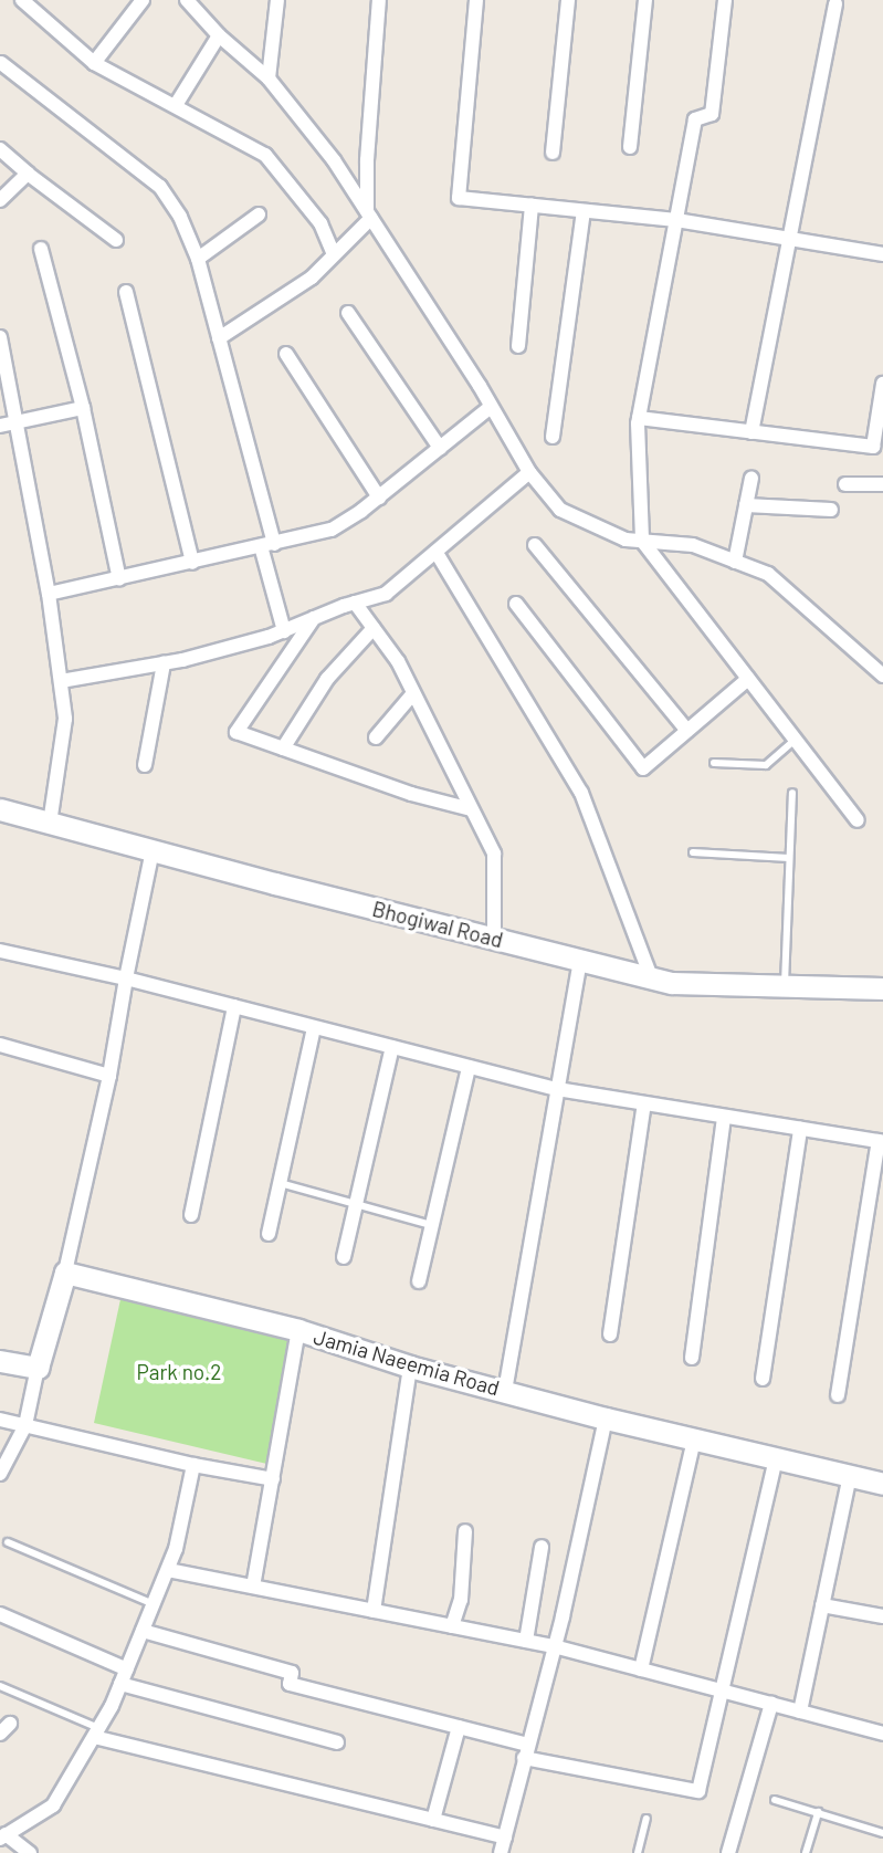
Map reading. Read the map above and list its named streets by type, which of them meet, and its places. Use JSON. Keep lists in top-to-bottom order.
{
  "streets": {
    "street": ["Bhogiwal Road", "Jamia Naeemia Road"]
  },
  "parks": ["Park no.2"]
}
